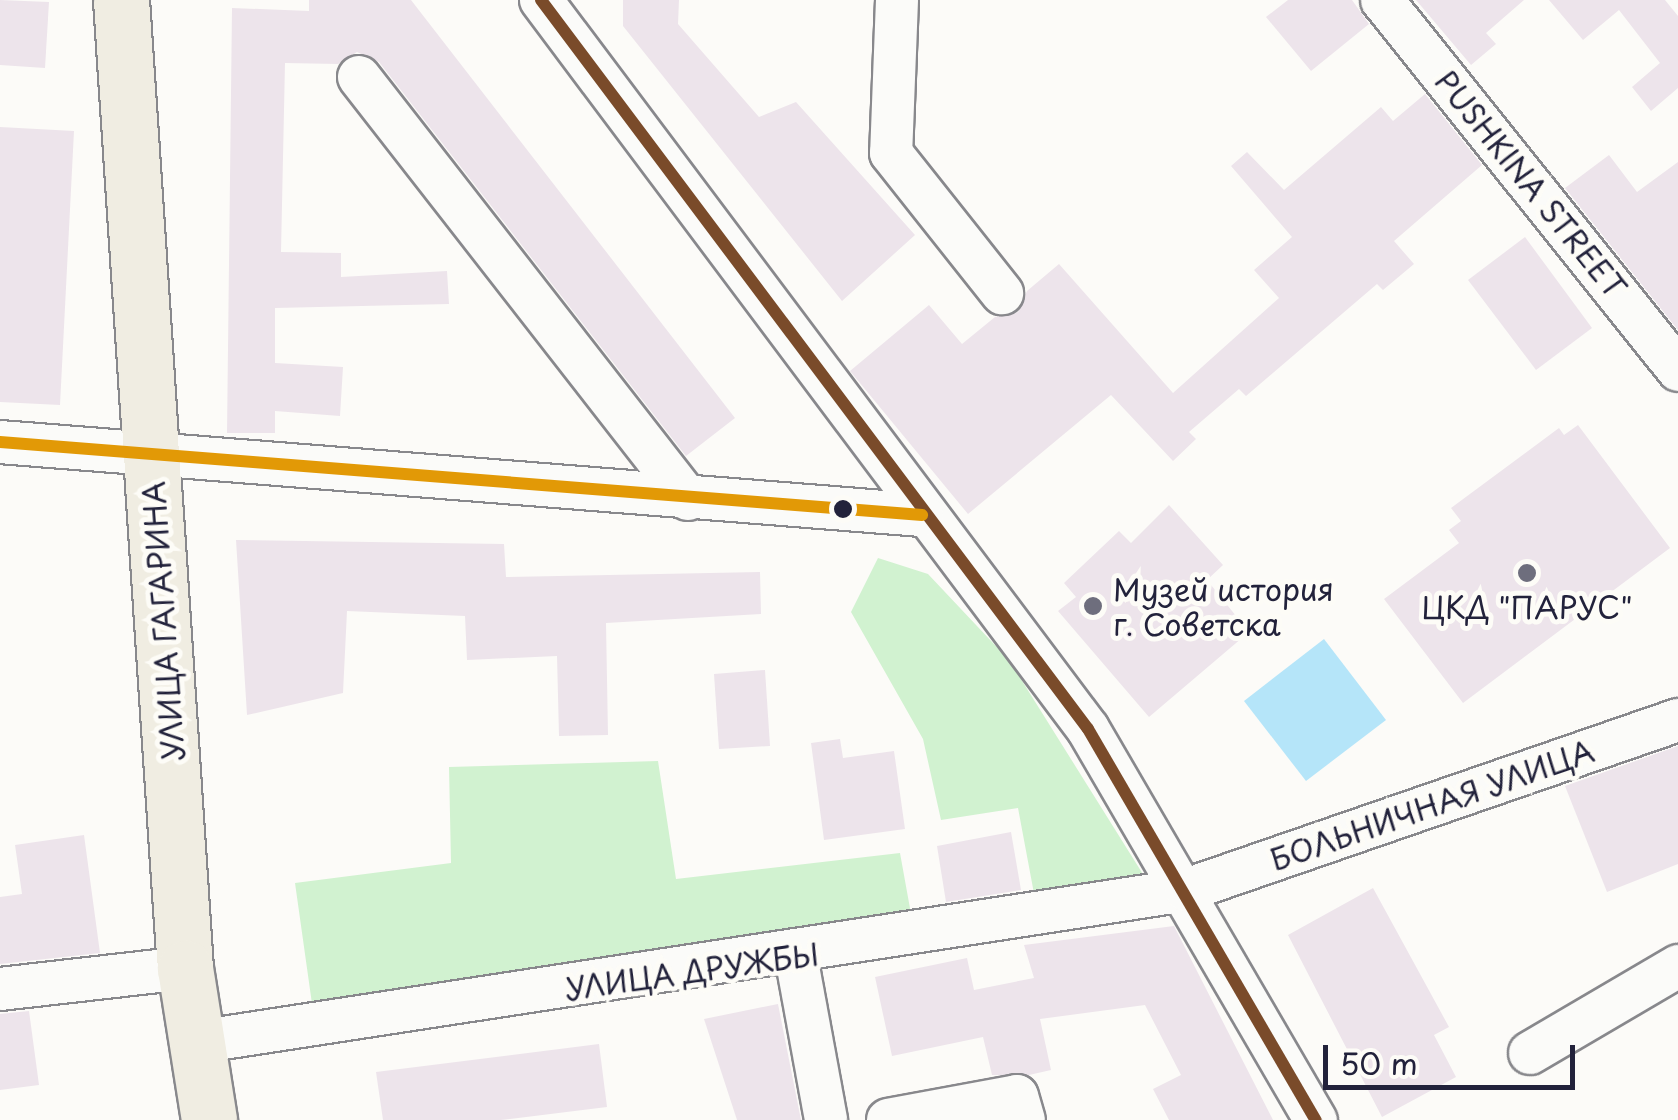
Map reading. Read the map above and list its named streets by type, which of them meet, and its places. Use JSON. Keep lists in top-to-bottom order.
{
  "streets": {
    "main road": ["УЛИЦА ГАГАРИНА"],
    "street": ["PUSHKINA STREET", "БОЛЬНИЧНАЯ УЛИЦА", "УЛИЦА ДРУЖБЫ"]
  },
  "crossings": [
    ["УЛИЦА ГАГАРИНА", "УЛИЦА ДРУЖБЫ"],
    ["БОЛЬНИЧНАЯ УЛИЦА", "УЛИЦА ДРУЖБЫ"]
  ],
  "places": ["ЦКД \"ПАРУС\"", "Музей история г. Советска"],
  "scale_bar": "50 m"
}
